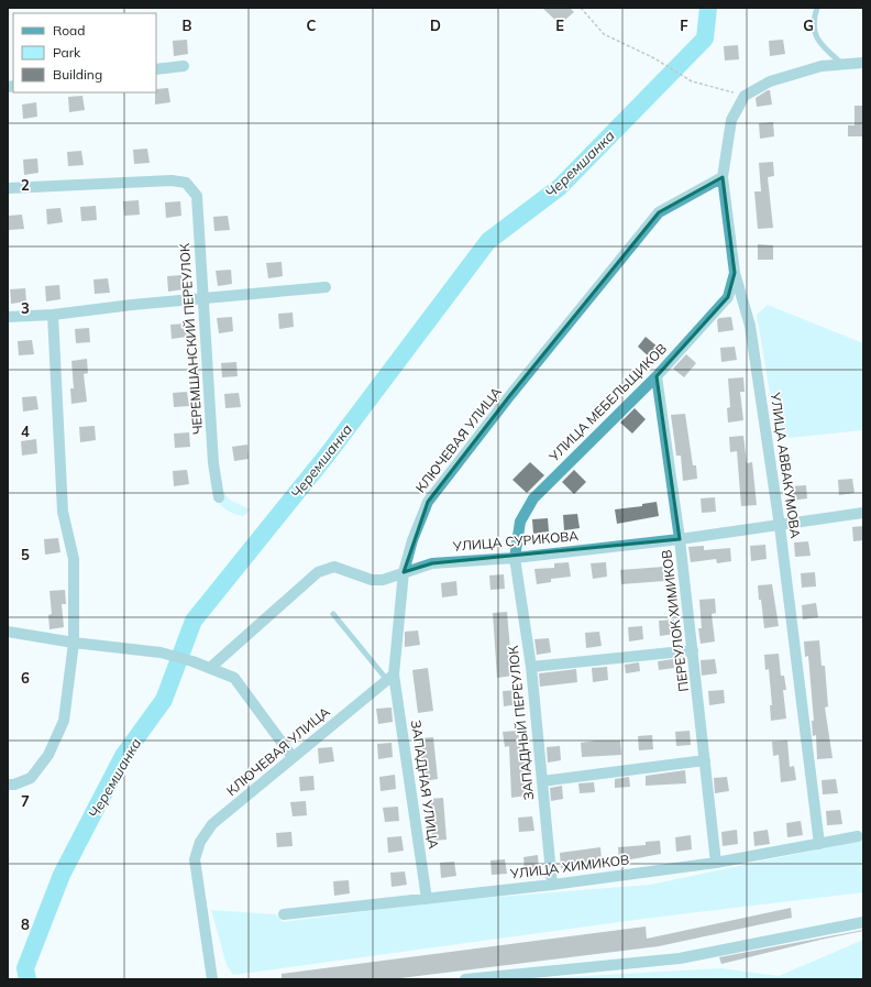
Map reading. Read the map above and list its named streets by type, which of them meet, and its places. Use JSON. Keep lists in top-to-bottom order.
{
  "streets": {
    "street": [
      "ЧЕРЕМШАНСКИЙ ПЕРЕУЛОК",
      "УЛИЦА МЕБЕЛЬЩИКОВ",
      "КЛЮЧЕВАЯ УЛИЦА",
      "УЛИЦА АВВАКУМОВА",
      "УЛИЦА СУРИКОВА",
      "ПЕРЕУЛОК ХИМИКОВ",
      "ЗАПАДНЫЙ ПЕРЕУЛОК",
      "ЗАПАДНАЯ УЛИЦА",
      "УЛИЦА ХИМИКОВ"
    ]
  },
  "crossings": [
    ["УЛИЦА МЕБЕЛЬЩИКОВ", "УЛИЦА АВВАКУМОВА"],
    ["УЛИЦА МЕБЕЛЬЩИКОВ", "УЛИЦА СУРИКОВА"],
    ["УЛИЦА МЕБЕЛЬЩИКОВ", "ПЕРЕУЛОК ХИМИКОВ"],
    ["УЛИЦА МЕБЕЛЬЩИКОВ", "ЗАПАДНЫЙ ПЕРЕУЛОК"],
    ["КЛЮЧЕВАЯ УЛИЦА", "УЛИЦА АВВАКУМОВА"],
    ["КЛЮЧЕВАЯ УЛИЦА", "УЛИЦА СУРИКОВА"],
    ["КЛЮЧЕВАЯ УЛИЦА", "ЗАПАДНАЯ УЛИЦА"],
    ["УЛИЦА АВВАКУМОВА", "УЛИЦА СУРИКОВА"],
    ["УЛИЦА АВВАКУМОВА", "УЛИЦА ХИМИКОВ"],
    ["УЛИЦА СУРИКОВА", "ПЕРЕУЛОК ХИМИКОВ"],
    ["УЛИЦА СУРИКОВА", "ЗАПАДНЫЙ ПЕРЕУЛОК"],
    ["ПЕРЕУЛОК ХИМИКОВ", "УЛИЦА ХИМИКОВ"],
    ["ЗАПАДНЫЙ ПЕРЕУЛОК", "УЛИЦА ХИМИКОВ"],
    ["ЗАПАДНАЯ УЛИЦА", "УЛИЦА ХИМИКОВ"]
  ],
  "water": ["Черемшанка"],
  "legend": ["Road", "Park", "Building"],
  "grid": {
    "columns": [
      "B",
      "C",
      "D",
      "E",
      "F",
      "G"
    ],
    "rows": [
      "2",
      "3",
      "4",
      "5",
      "6",
      "7",
      "8"
    ]
  }
}
